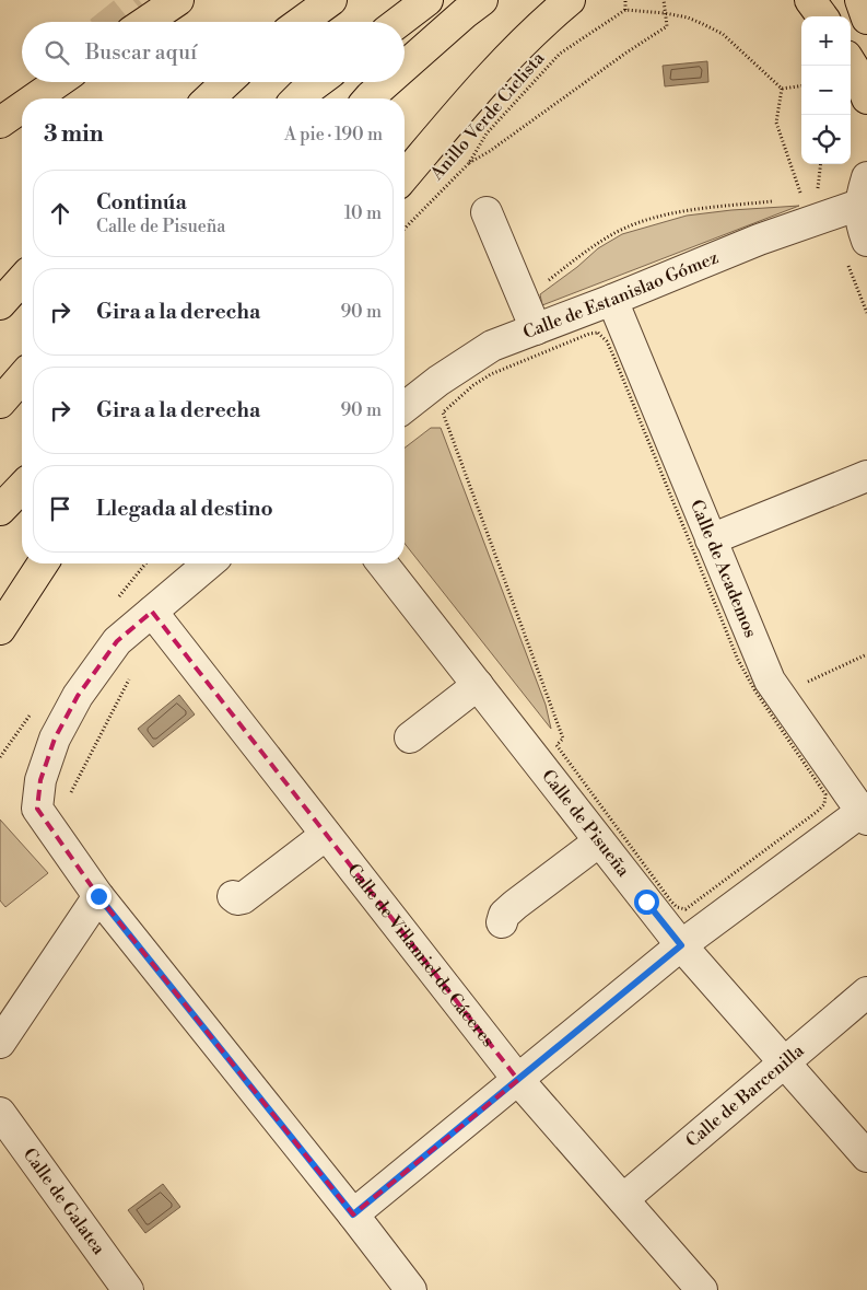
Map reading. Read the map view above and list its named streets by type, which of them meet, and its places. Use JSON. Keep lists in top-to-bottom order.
{
  "streets": {
    "street": [
      "Calle de Estanislao Gómez",
      "Calle de Academos",
      "Calle de Pisueña",
      "Calle de Villamiel de Cáceres",
      "Calle de Barcenilla",
      "Calle de Galatea"
    ],
    "path": ["Anillo Verde Ciclista"]
  },
  "crossings": [
    ["Calle de Estanislao Gómez", "Calle de Academos"],
    ["Calle de Pisueña", "Calle de Barcenilla"],
    ["Calle de Villamiel de Cáceres", "Calle de Barcenilla"]
  ],
  "page": {
    "map_buttons": ["+", "−"],
    "search": "Buscar aquí",
    "heading": ["3 min", "A pie · 190 m"],
    "list": [
      ["Continúa", "Calle de Pisueña", "10 m"],
      ["Gira a la derecha", "90 m"],
      ["Gira a la derecha", "90 m"],
      "Llegada al destino"
    ]
  }
}
